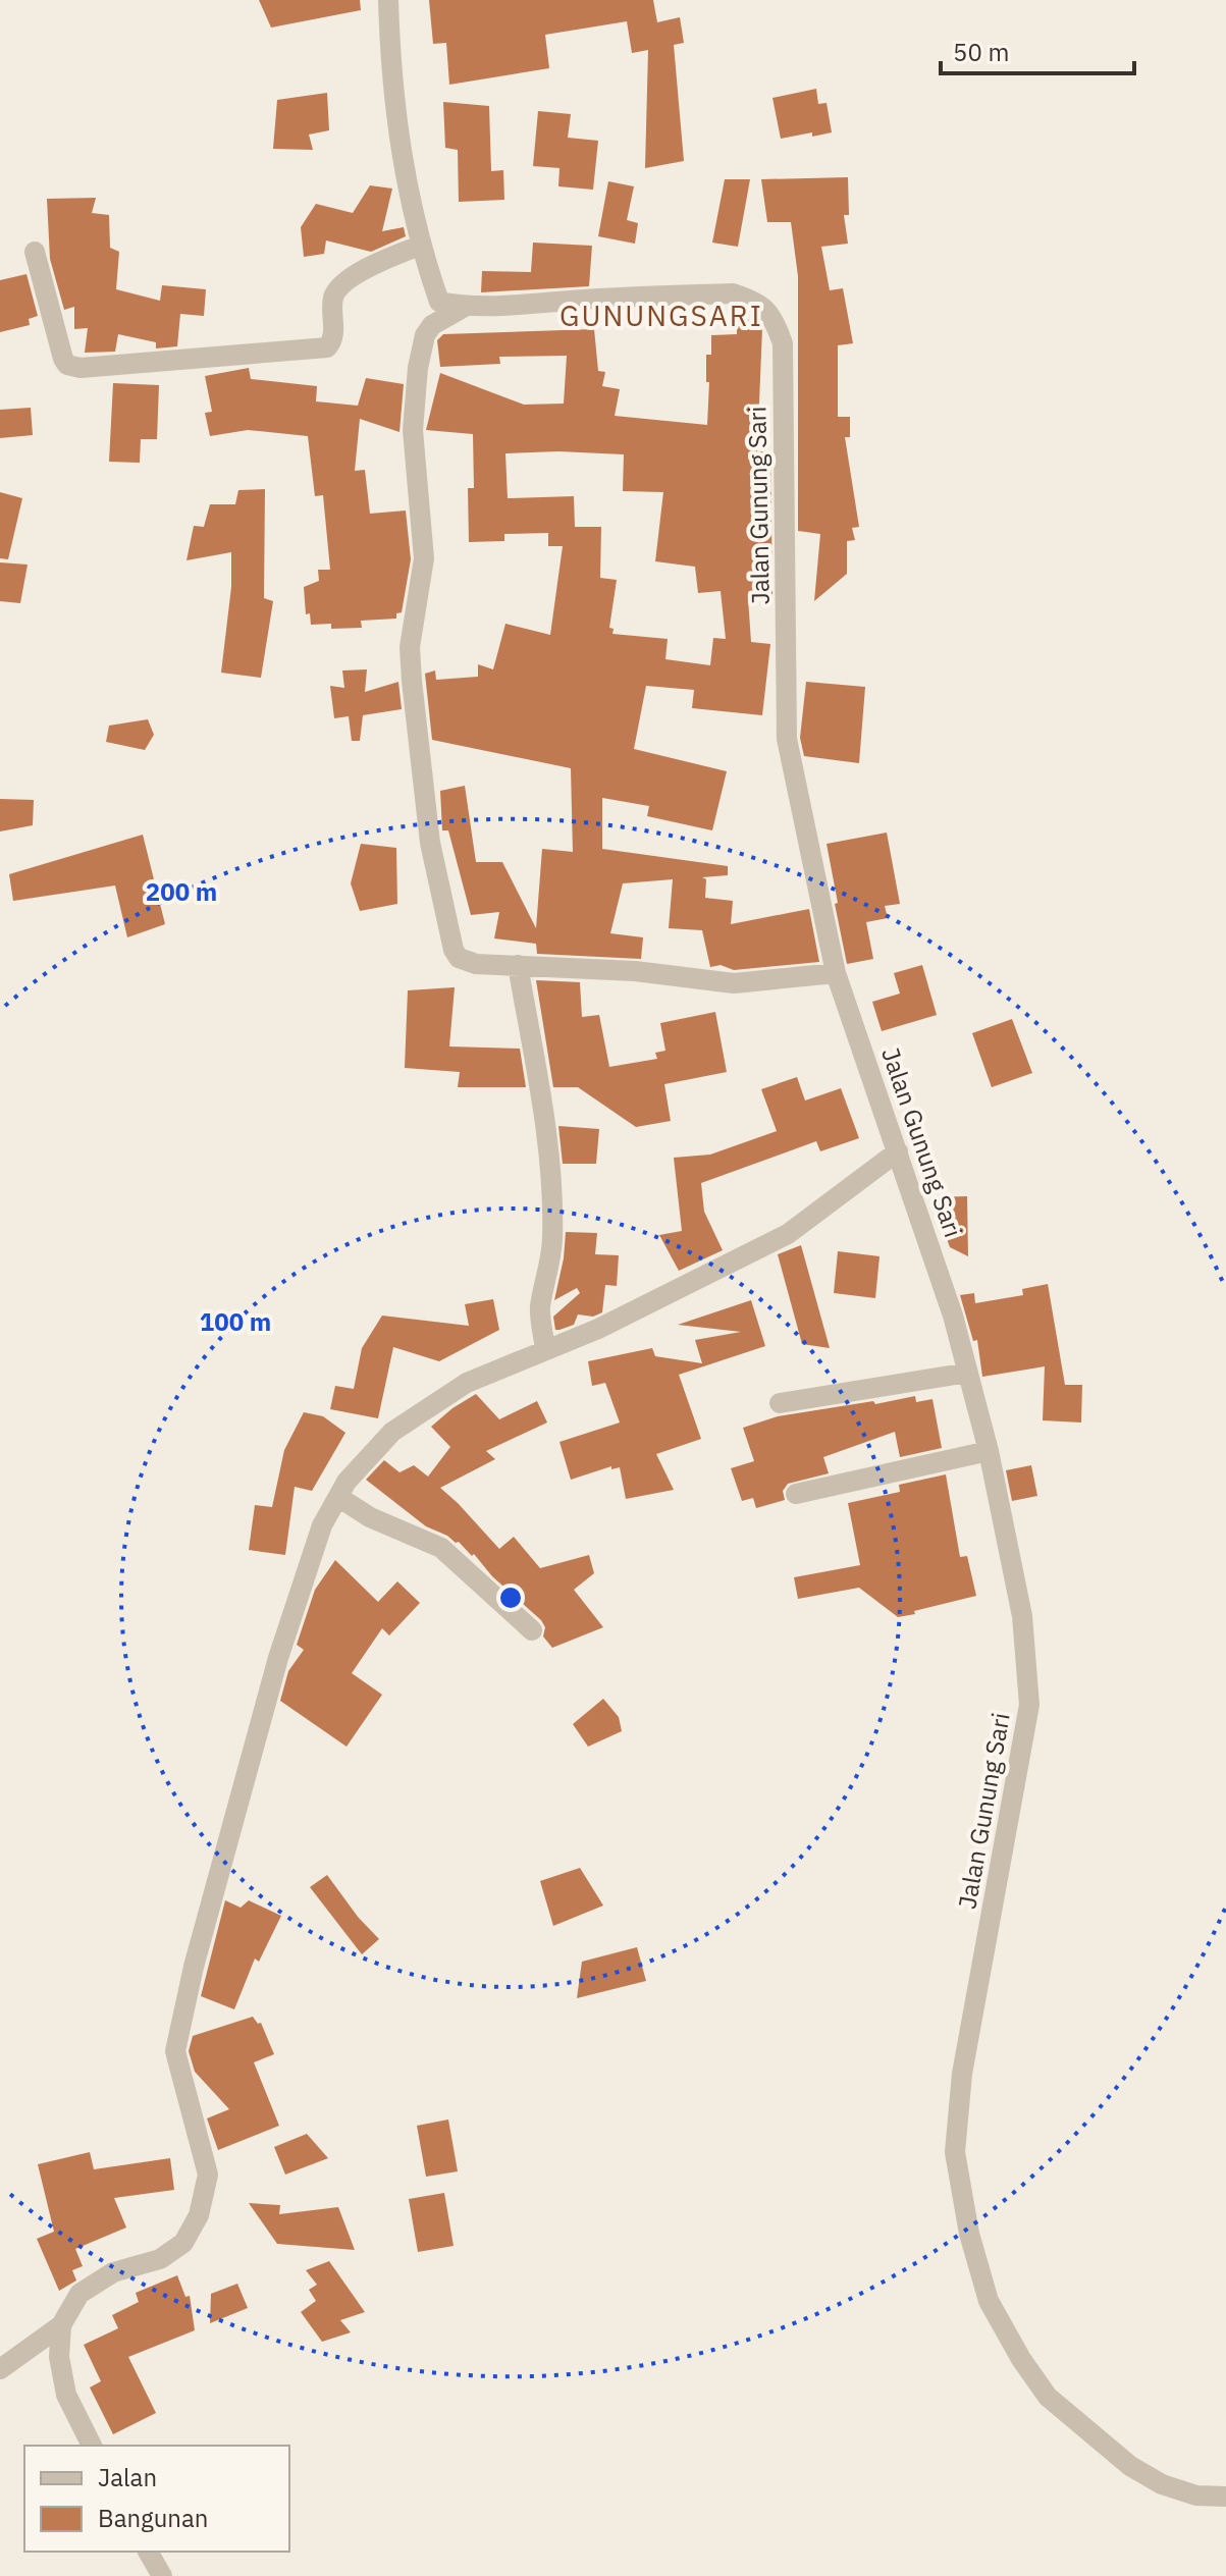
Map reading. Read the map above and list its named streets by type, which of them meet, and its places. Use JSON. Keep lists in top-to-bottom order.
{
  "streets": {
    "street": ["Jalan Gunung Sari"]
  },
  "districts": ["GUNUNGSARI"],
  "legend": ["Jalan", "Bangunan"],
  "scale_bar": "50 m",
  "rings": ["200 m", "100 m"]
}
